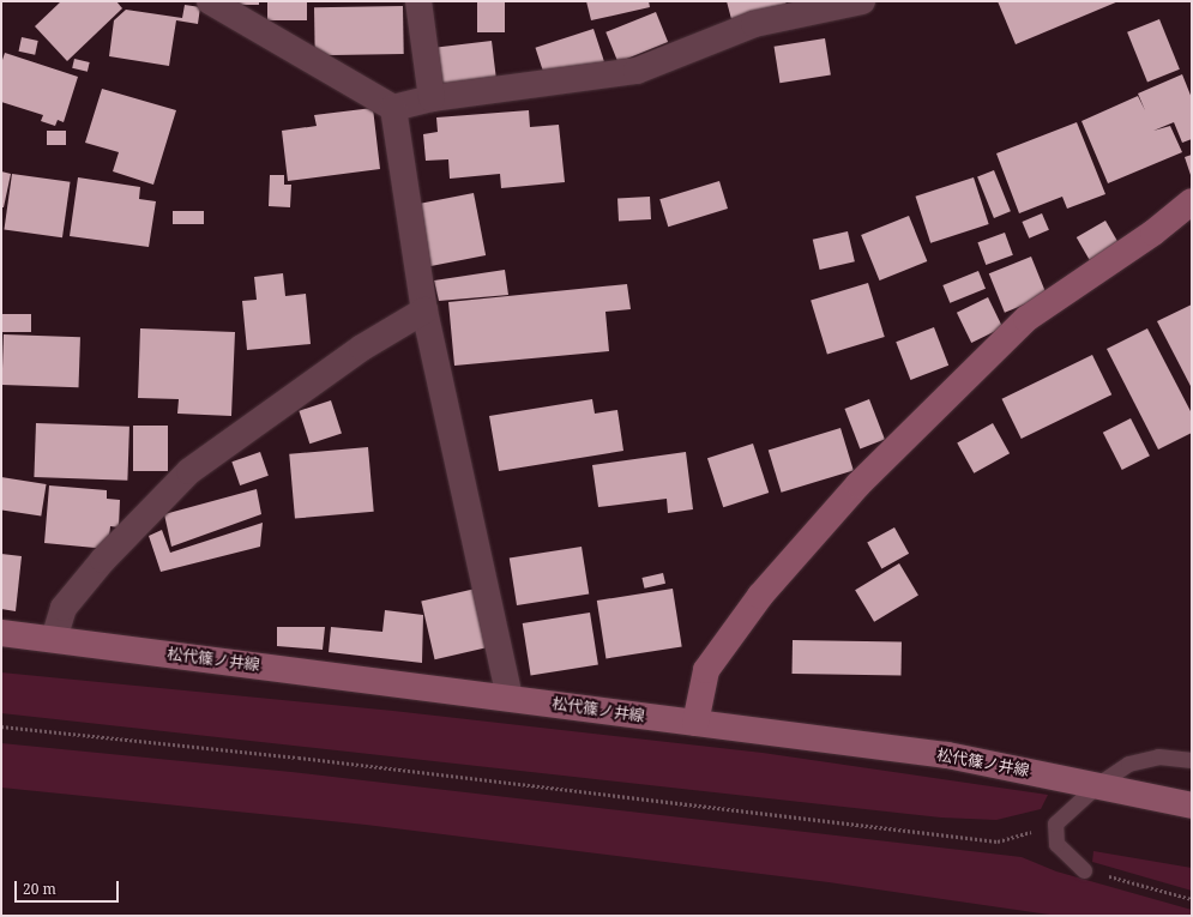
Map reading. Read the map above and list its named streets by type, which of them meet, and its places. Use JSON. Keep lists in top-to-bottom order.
{
  "streets": {
    "main road": ["松代篠ノ井線"]
  },
  "scale_bar": "20 m"
}
